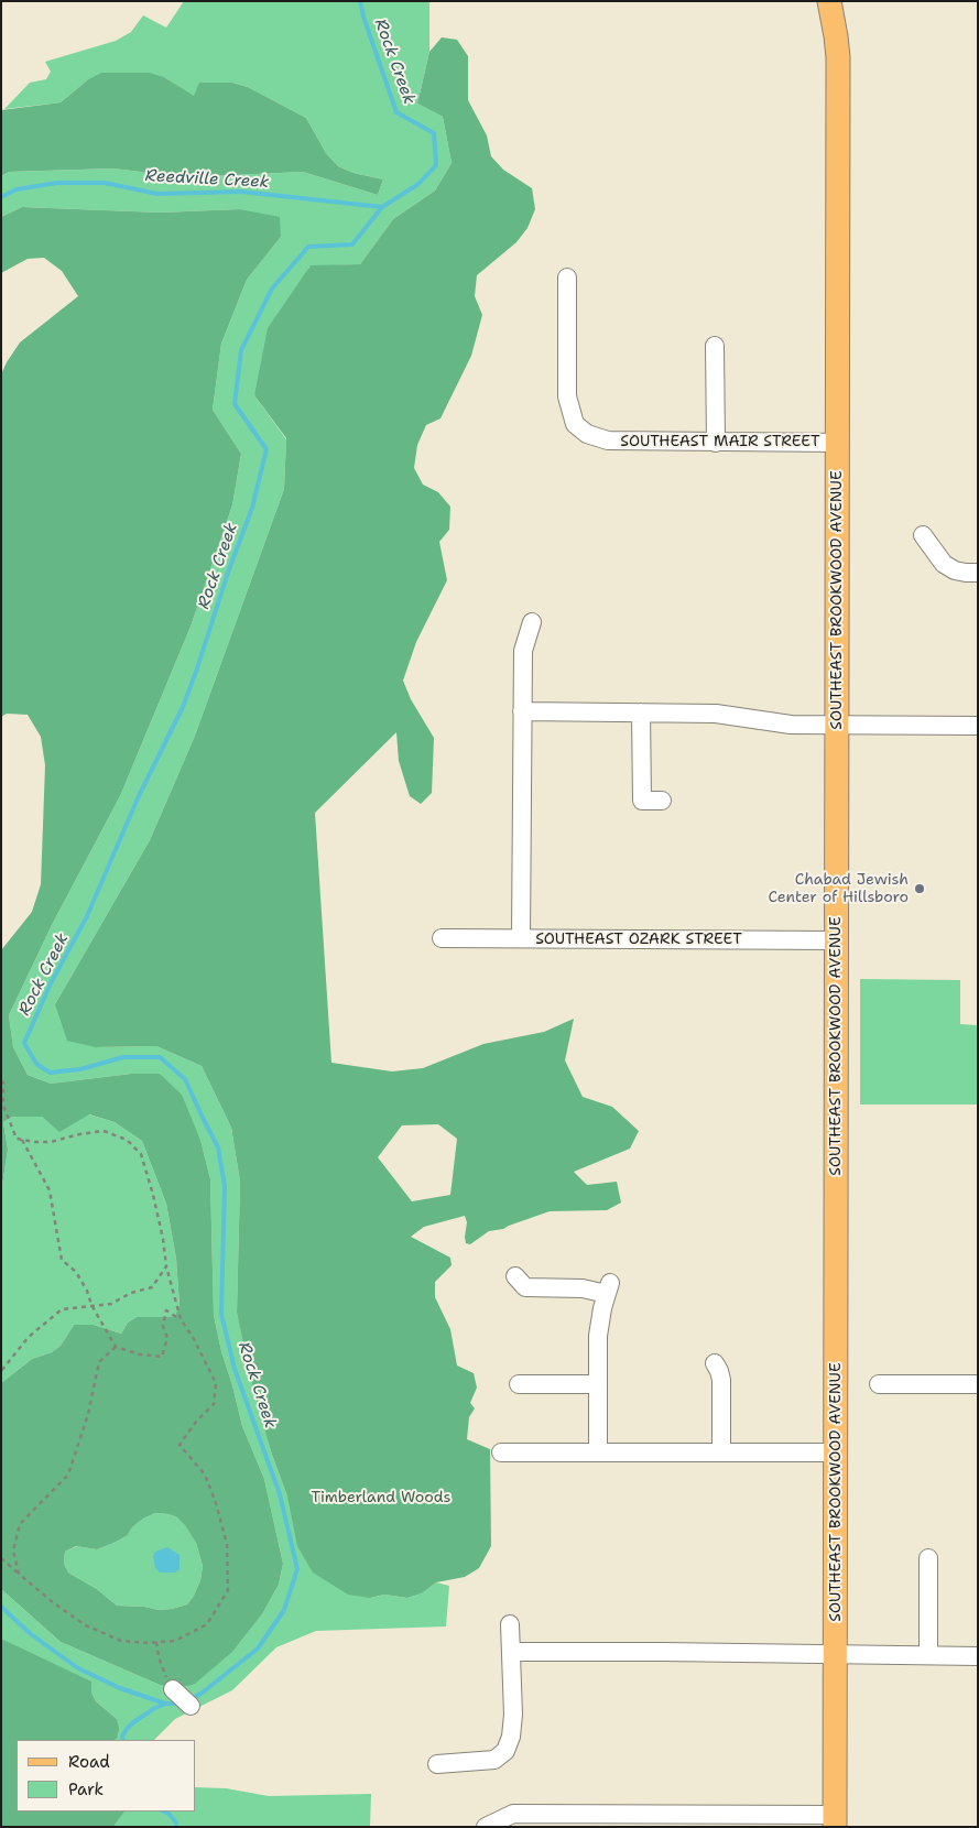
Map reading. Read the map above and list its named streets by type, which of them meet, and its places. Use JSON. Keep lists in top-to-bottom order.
{
  "streets": {
    "main road": ["SOUTHEAST BROOKWOOD AVENUE"],
    "street": ["SOUTHEAST MAIR STREET", "SOUTHEAST OZARK STREET"]
  },
  "crossings": [
    ["SOUTHEAST MAIR STREET", "SOUTHEAST BROOKWOOD AVENUE"],
    ["SOUTHEAST BROOKWOOD AVENUE", "SOUTHEAST OZARK STREET"]
  ],
  "water": ["Rock Creek", "Reedville Creek"],
  "parks": ["Timberland Woods"],
  "places": ["Chabad Jewish Center of Hillsboro"],
  "legend": ["Road", "Park"]
}
